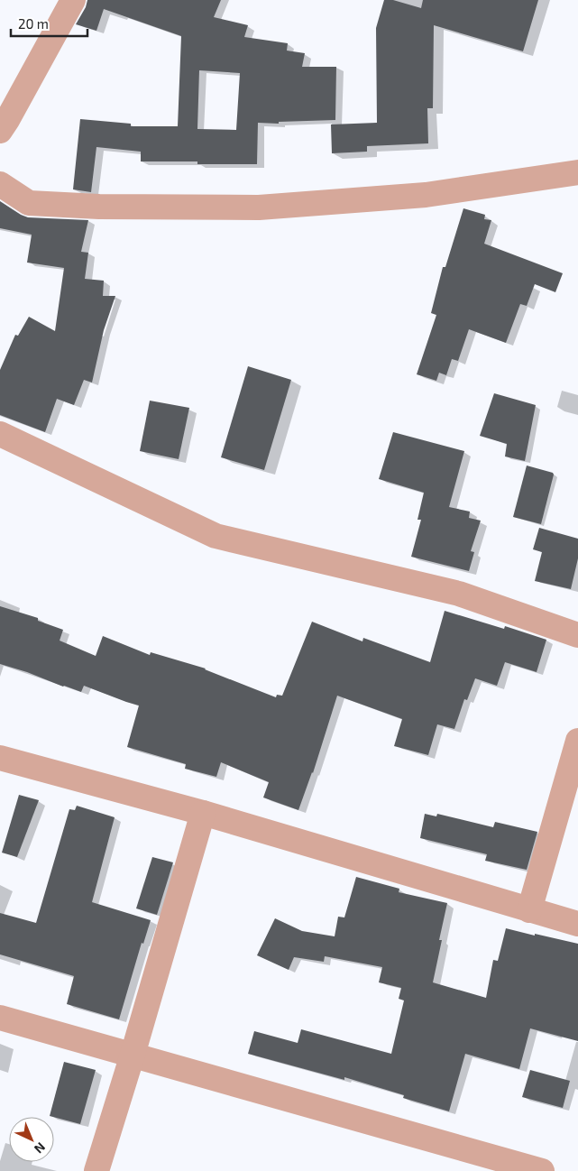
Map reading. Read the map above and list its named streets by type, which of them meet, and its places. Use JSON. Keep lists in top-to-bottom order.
{
  "scale_bar": "20 m",
  "north": "bottom right"
}
